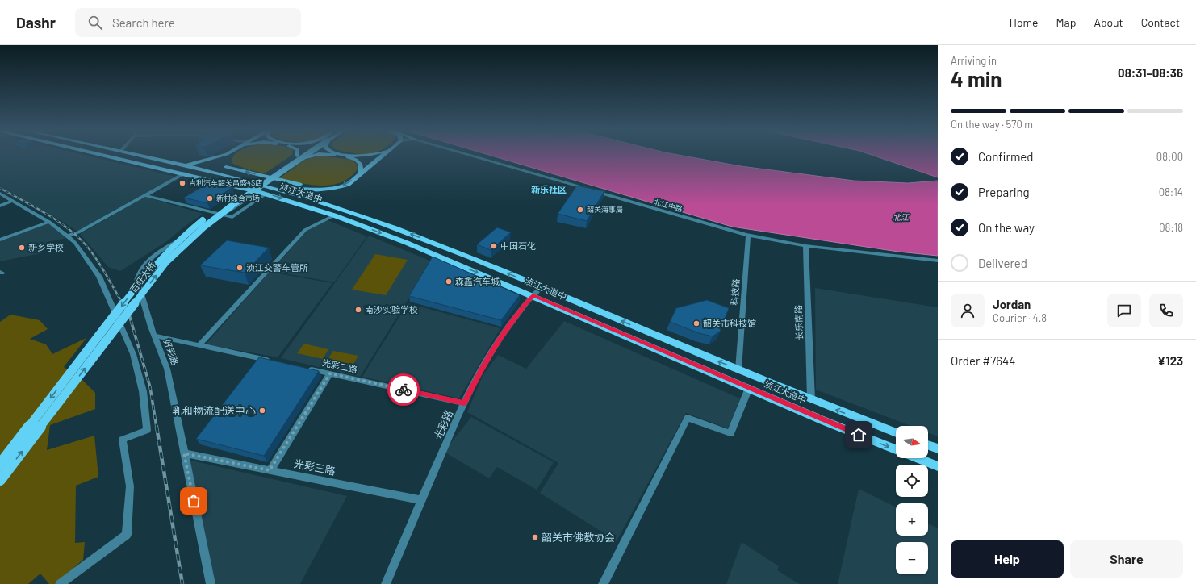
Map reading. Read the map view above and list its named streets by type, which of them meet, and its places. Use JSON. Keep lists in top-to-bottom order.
{
  "streets": {
    "main road": ["浈江大道中", "百旺大桥"],
    "street": [
      "北江中路",
      "科技路",
      "长乐南路",
      "好彩路",
      "光彩二路",
      "光彩路",
      "光彩三路"
    ]
  },
  "crossings": [
    ["浈江大道中", "科技路"],
    ["浈江大道中", "长乐南路"],
    ["浈江大道中", "好彩路"],
    ["浈江大道中", "光彩路"],
    ["北江中路", "科技路"],
    ["北江中路", "长乐南路"],
    ["好彩路", "光彩三路"],
    ["光彩二路", "光彩路"],
    ["光彩路", "光彩三路"]
  ],
  "districts": ["新乐社区"],
  "water": ["北江"],
  "places": [
    "吉利汽车韶关昌盛4S店",
    "新村综合市场",
    "韶关海事局",
    "中国石化",
    "新乡学校",
    "浈江交警车管所",
    "森鑫汽车城",
    "南沙实验学校",
    "韶关市科技馆",
    "乳和物流配送中心",
    "韶关市佛教协会"
  ],
  "north": "right",
  "page": {
    "header": "Dashr",
    "search": "Search here",
    "nav": [
      "Home",
      "Map",
      "About",
      "Contact"
    ],
    "heading": ["4 min", "Arriving in", "08:31–08:36"],
    "panel": [
      "Jordan",
      "Courier · 4.8",
      "Order #7644",
      "¥123"
    ],
    "bar": "On the way · 570 m",
    "list": [
      ["Confirmed", "08:00"],
      ["Preparing", "08:14"],
      ["On the way", "08:18"],
      "Delivered"
    ],
    "map_buttons": ["+", "−"],
    "buttons": ["Help", "Share"]
  }
}
